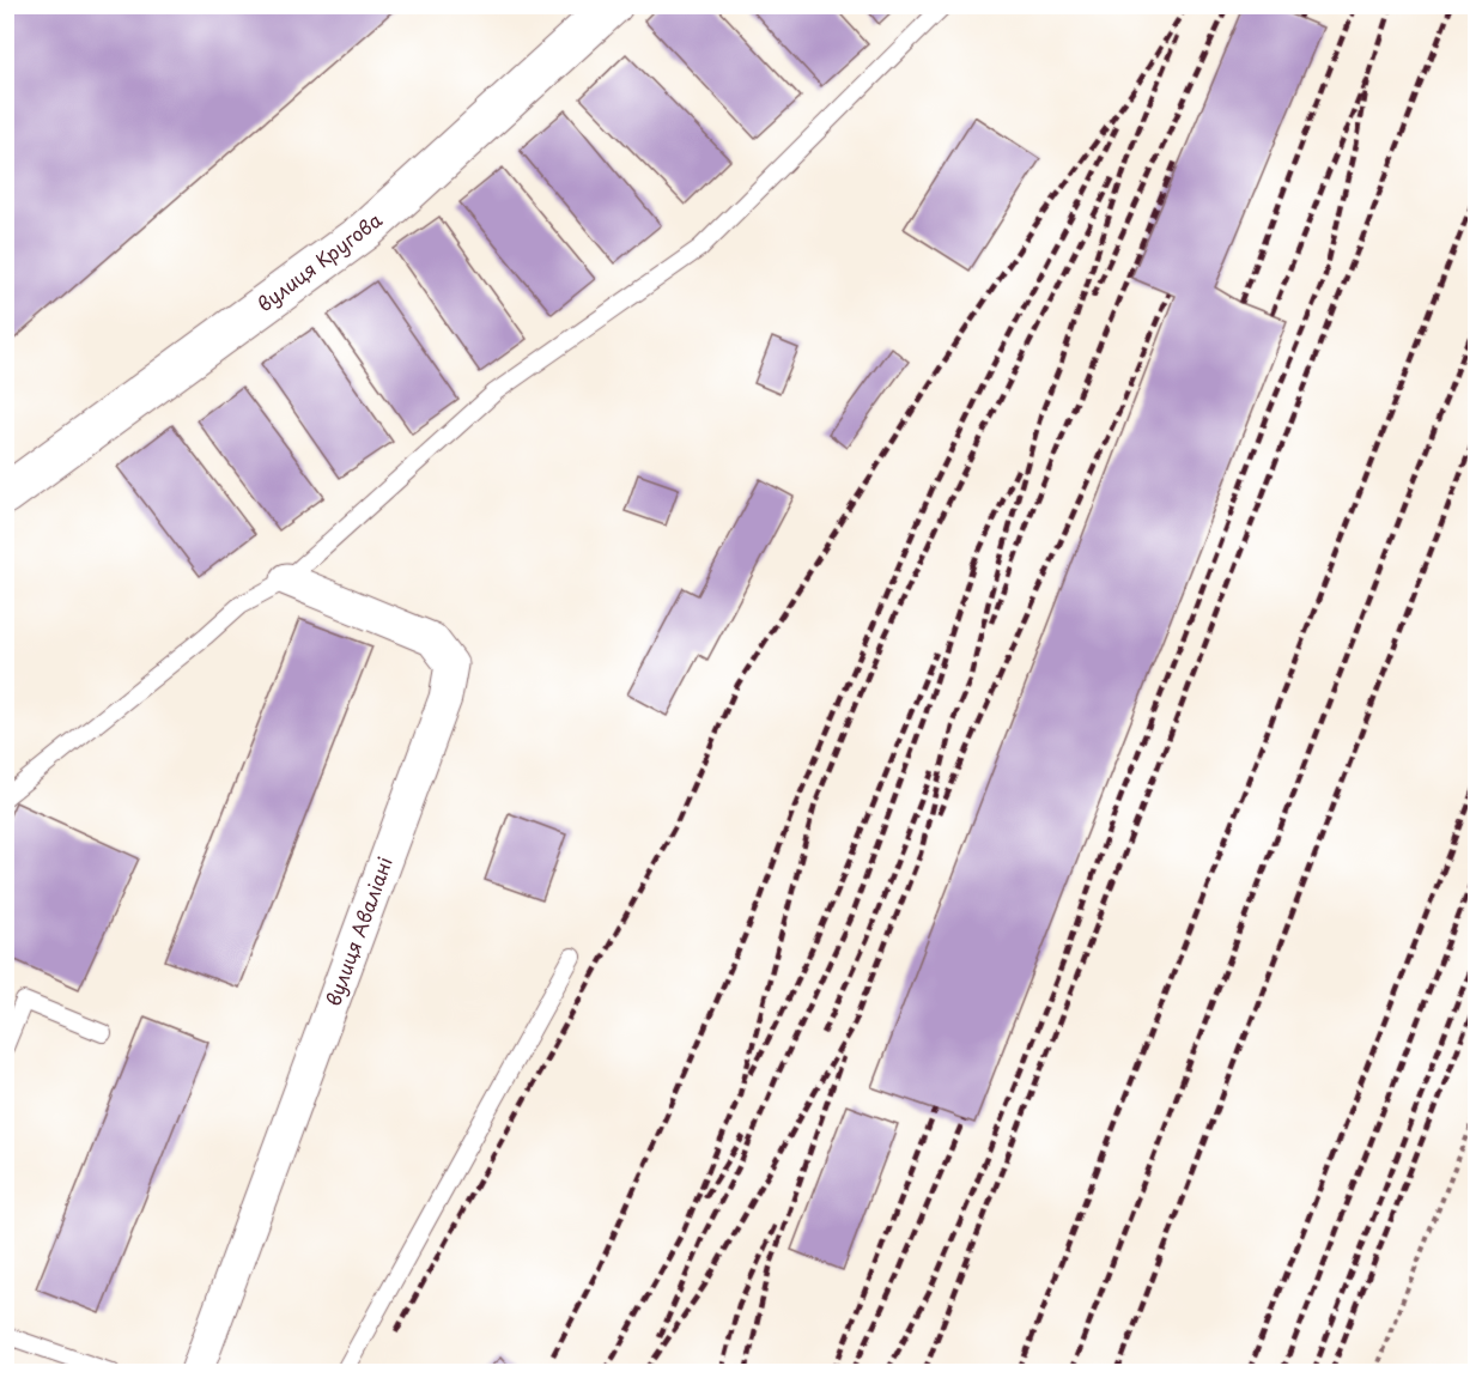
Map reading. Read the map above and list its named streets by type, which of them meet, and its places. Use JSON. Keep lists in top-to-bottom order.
{
  "streets": {
    "street": ["вулиця Кругова", "вулиця Аваліані"]
  }
}
